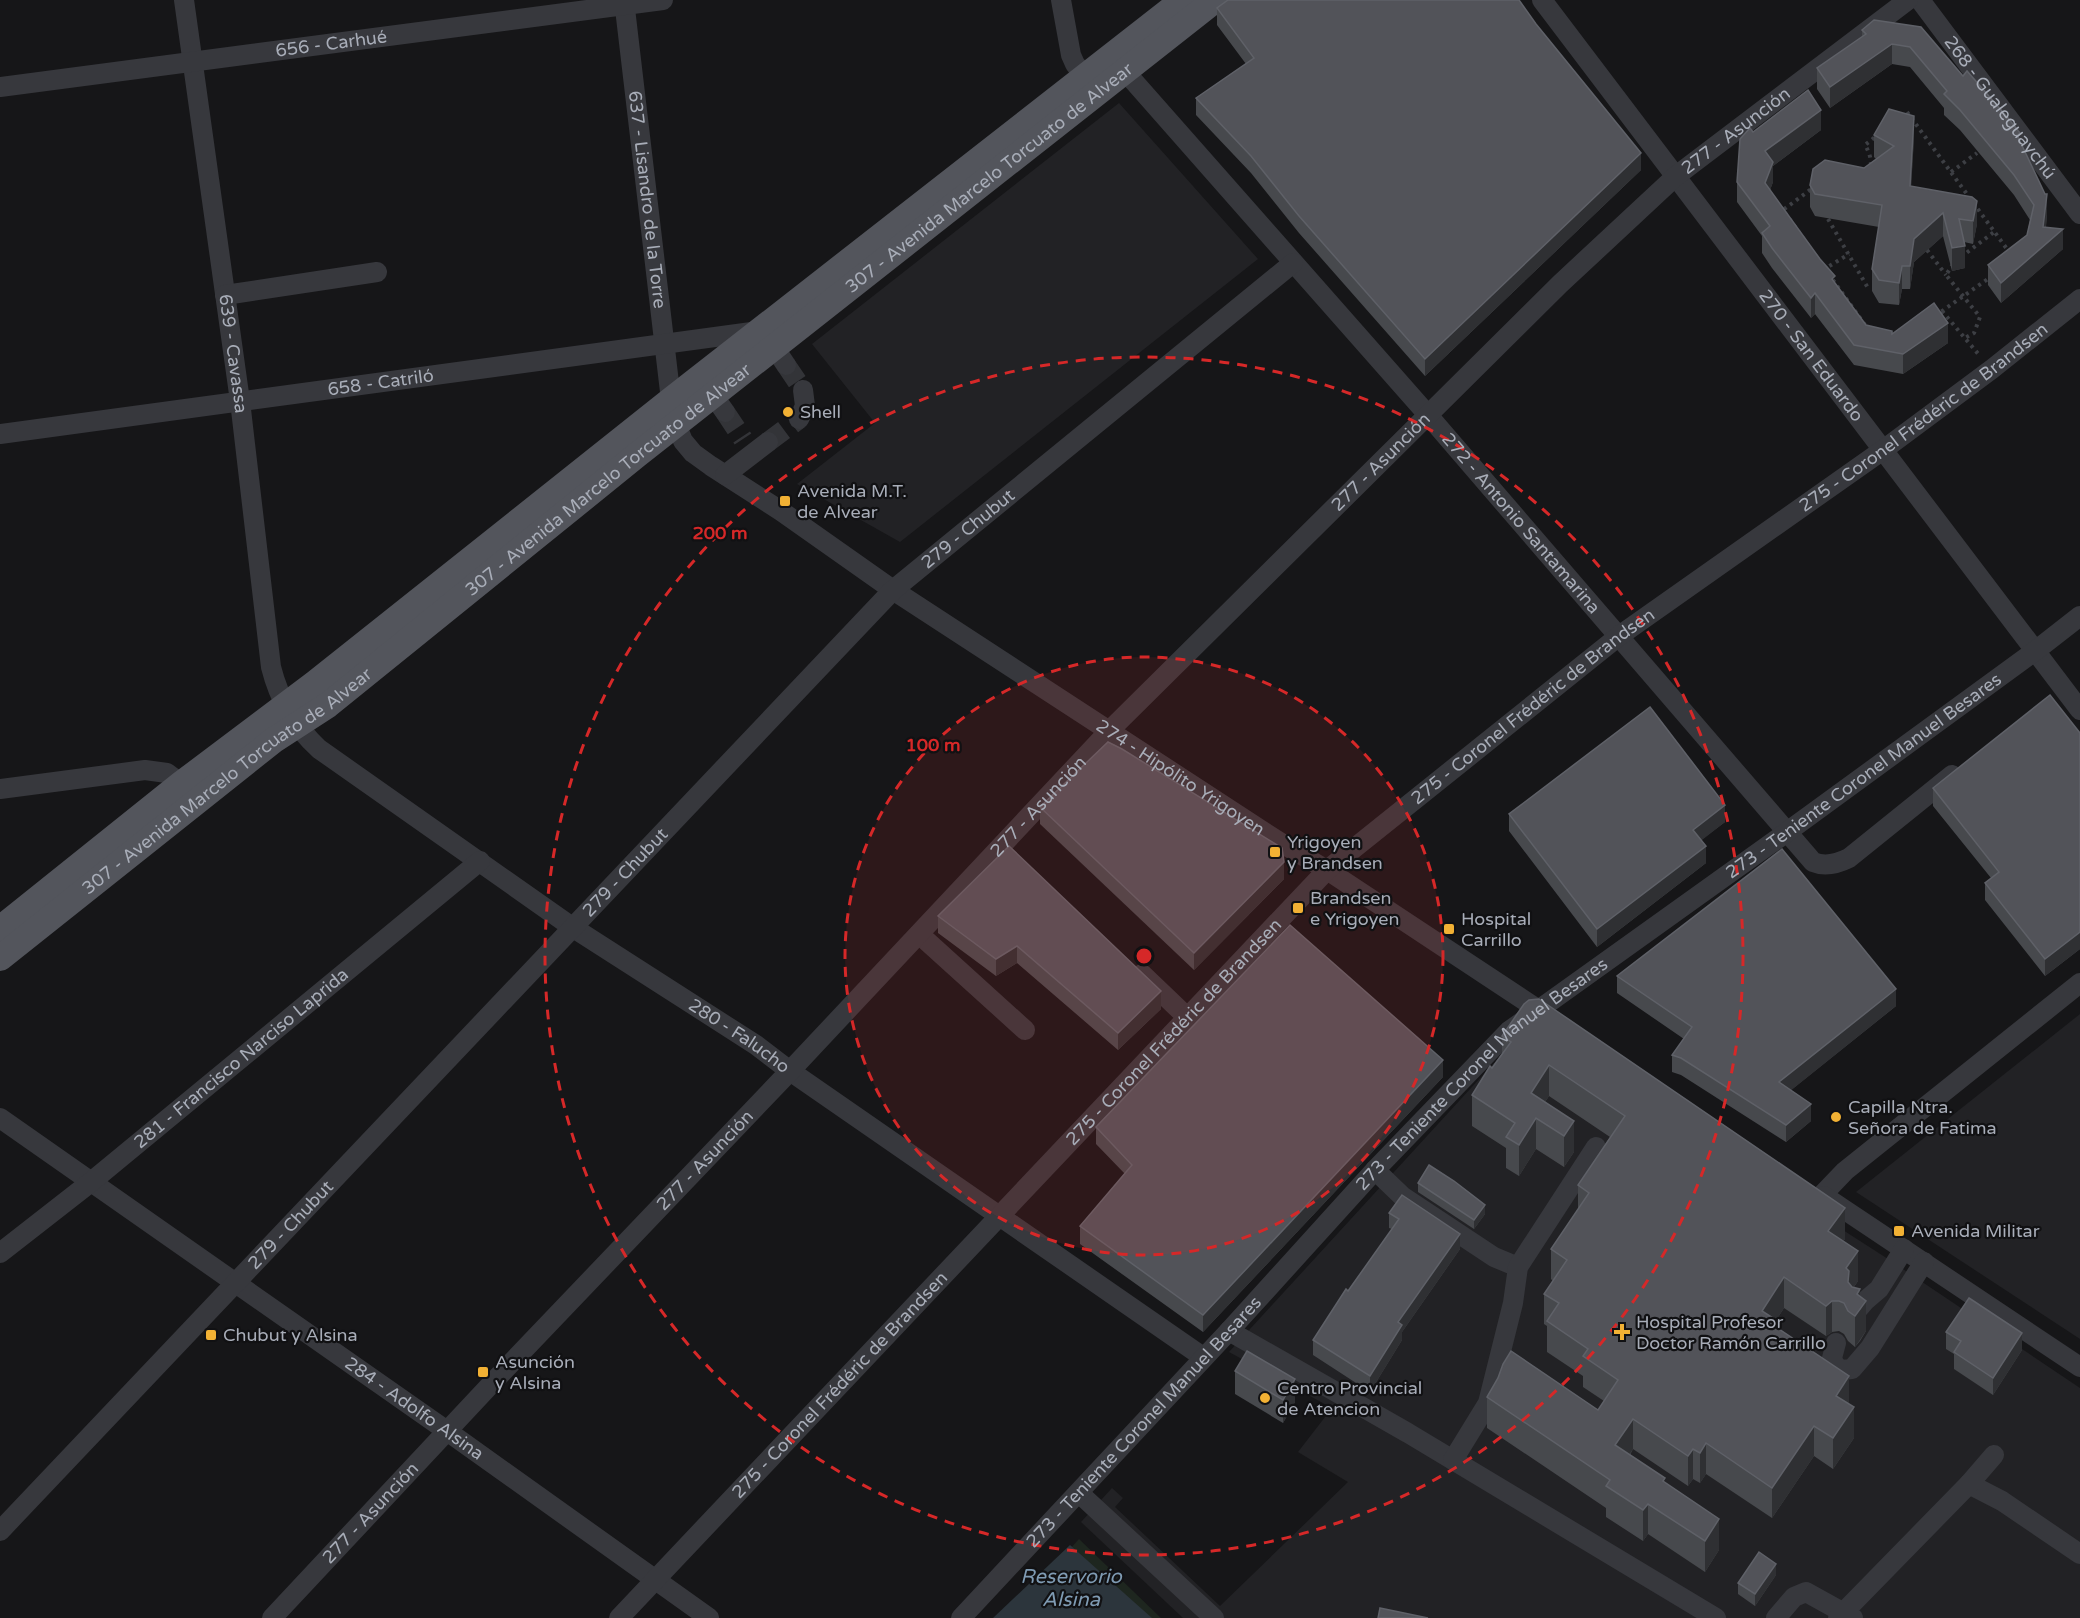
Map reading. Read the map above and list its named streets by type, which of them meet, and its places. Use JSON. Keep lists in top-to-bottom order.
{
  "streets": {
    "main road": ["307 - Avenida Marcelo Torcuato de Alvear"],
    "street": [
      "656 - Carhué",
      "268 - Gualeguaychú",
      "277 - Asunción",
      "637 - Lisandro de la Torre",
      "639 - Cavassa",
      "270 - San Eduardo",
      "658 - Catriló",
      "275 - Coronel Frédéric de Brandsen",
      "272 - Antonio Santamarina",
      "279 - Chubut",
      "273 - Teniente Coronel Manuel Besares",
      "274 - Hipólito Yrigoyen",
      "280 - Falucho",
      "281 - Francisco Narciso Laprida",
      "284 - Adolfo Alsina"
    ]
  },
  "crossings": [
    ["656 - Carhué", "637 - Lisandro de la Torre"],
    ["656 - Carhué", "639 - Cavassa"],
    ["277 - Asunción", "270 - San Eduardo"],
    ["277 - Asunción", "272 - Antonio Santamarina"],
    ["277 - Asunción", "274 - Hipólito Yrigoyen"],
    ["277 - Asunción", "280 - Falucho"],
    ["277 - Asunción", "284 - Adolfo Alsina"],
    ["307 - Avenida Marcelo Torcuato de Alvear", "637 - Lisandro de la Torre"],
    ["307 - Avenida Marcelo Torcuato de Alvear", "639 - Cavassa"],
    ["307 - Avenida Marcelo Torcuato de Alvear", "658 - Catriló"],
    ["307 - Avenida Marcelo Torcuato de Alvear", "272 - Antonio Santamarina"],
    ["307 - Avenida Marcelo Torcuato de Alvear", "274 - Hipólito Yrigoyen"],
    ["307 - Avenida Marcelo Torcuato de Alvear", "280 - Falucho"],
    ["637 - Lisandro de la Torre", "658 - Catriló"],
    ["637 - Lisandro de la Torre", "274 - Hipólito Yrigoyen"],
    ["639 - Cavassa", "658 - Catriló"],
    ["639 - Cavassa", "280 - Falucho"],
    ["270 - San Eduardo", "275 - Coronel Frédéric de Brandsen"],
    ["270 - San Eduardo", "273 - Teniente Coronel Manuel Besares"],
    ["275 - Coronel Frédéric de Brandsen", "272 - Antonio Santamarina"],
    ["275 - Coronel Frédéric de Brandsen", "274 - Hipólito Yrigoyen"],
    ["275 - Coronel Frédéric de Brandsen", "280 - Falucho"],
    ["275 - Coronel Frédéric de Brandsen", "284 - Adolfo Alsina"],
    ["272 - Antonio Santamarina", "279 - Chubut"],
    ["272 - Antonio Santamarina", "273 - Teniente Coronel Manuel Besares"],
    ["279 - Chubut", "274 - Hipólito Yrigoyen"],
    ["279 - Chubut", "280 - Falucho"],
    ["279 - Chubut", "284 - Adolfo Alsina"],
    ["273 - Teniente Coronel Manuel Besares", "274 - Hipólito Yrigoyen"],
    ["273 - Teniente Coronel Manuel Besares", "280 - Falucho"],
    ["280 - Falucho", "281 - Francisco Narciso Laprida"],
    ["281 - Francisco Narciso Laprida", "284 - Adolfo Alsina"]
  ],
  "water": ["Reservorio Alsina"],
  "places": {
    "other": ["Shell", "Capilla Ntra. Señora de Fatima", "Centro Provincial de Atencion"],
    "transit": [
      "Avenida M.T. de Alvear",
      "Yrigoyen y Brandsen",
      "Brandsen e Yrigoyen",
      "Hospital Carrillo",
      "Avenida Militar",
      "Chubut y Alsina",
      "Asunción y Alsina"
    ],
    "health": ["Hospital Profesor Doctor Ramón Carrillo"]
  },
  "rings": ["200 m", "100 m"]
}
